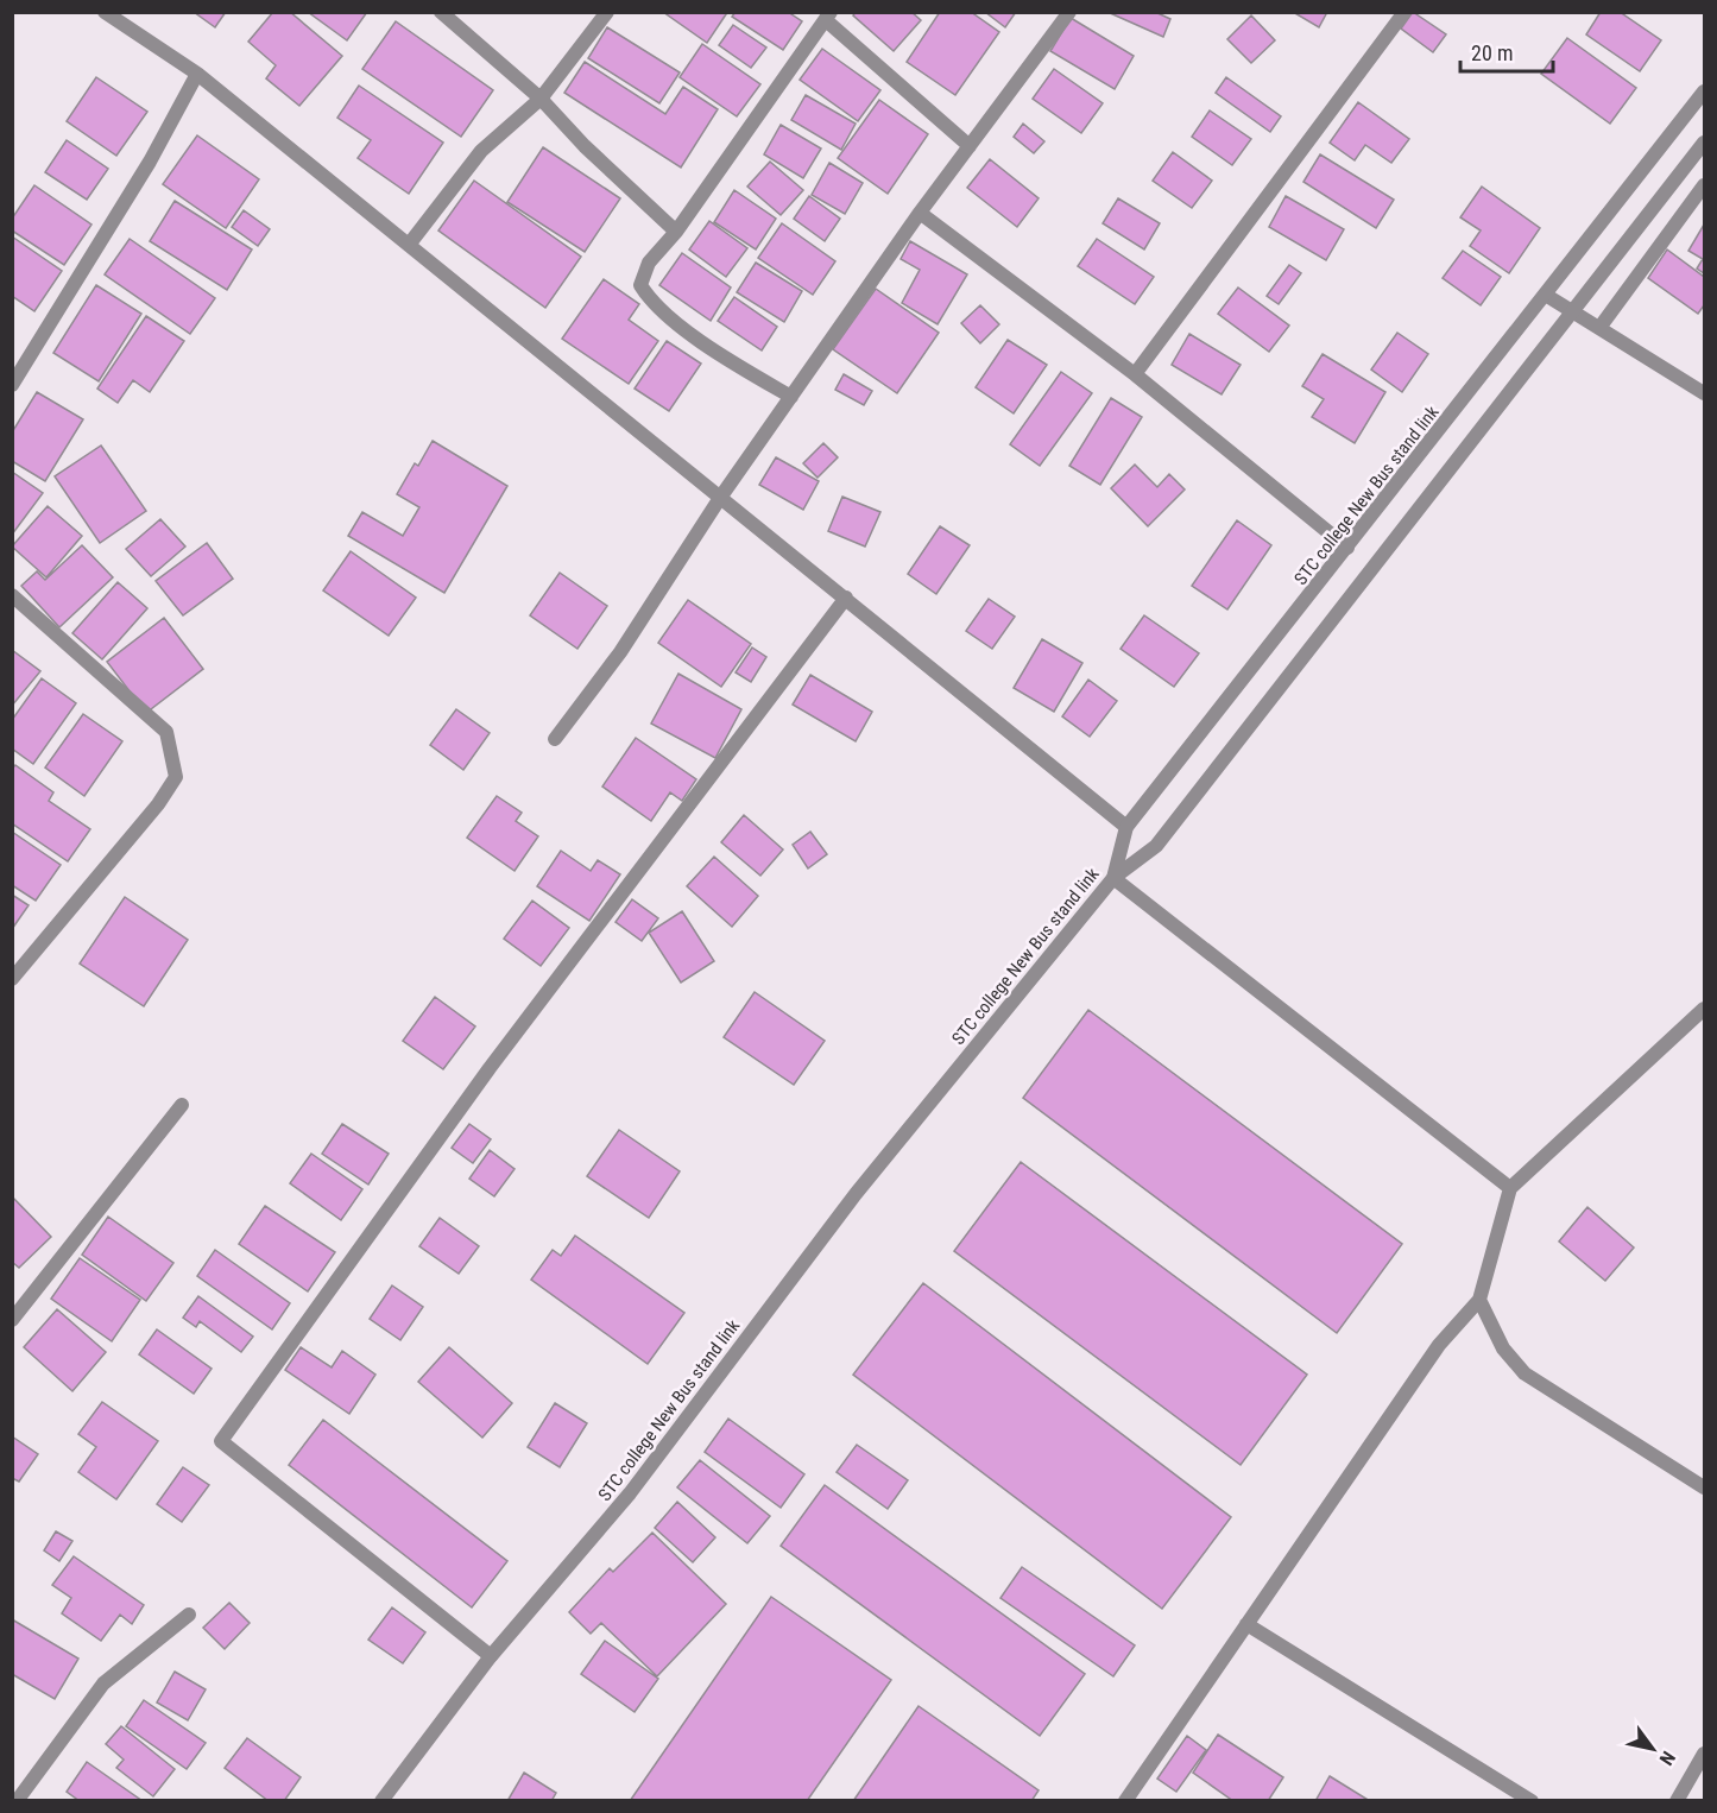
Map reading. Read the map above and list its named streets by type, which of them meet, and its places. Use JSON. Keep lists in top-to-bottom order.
{
  "streets": {
    "street": ["STC college New Bus stand link"]
  },
  "scale_bar": "20 m",
  "north": "bottom right"
}
